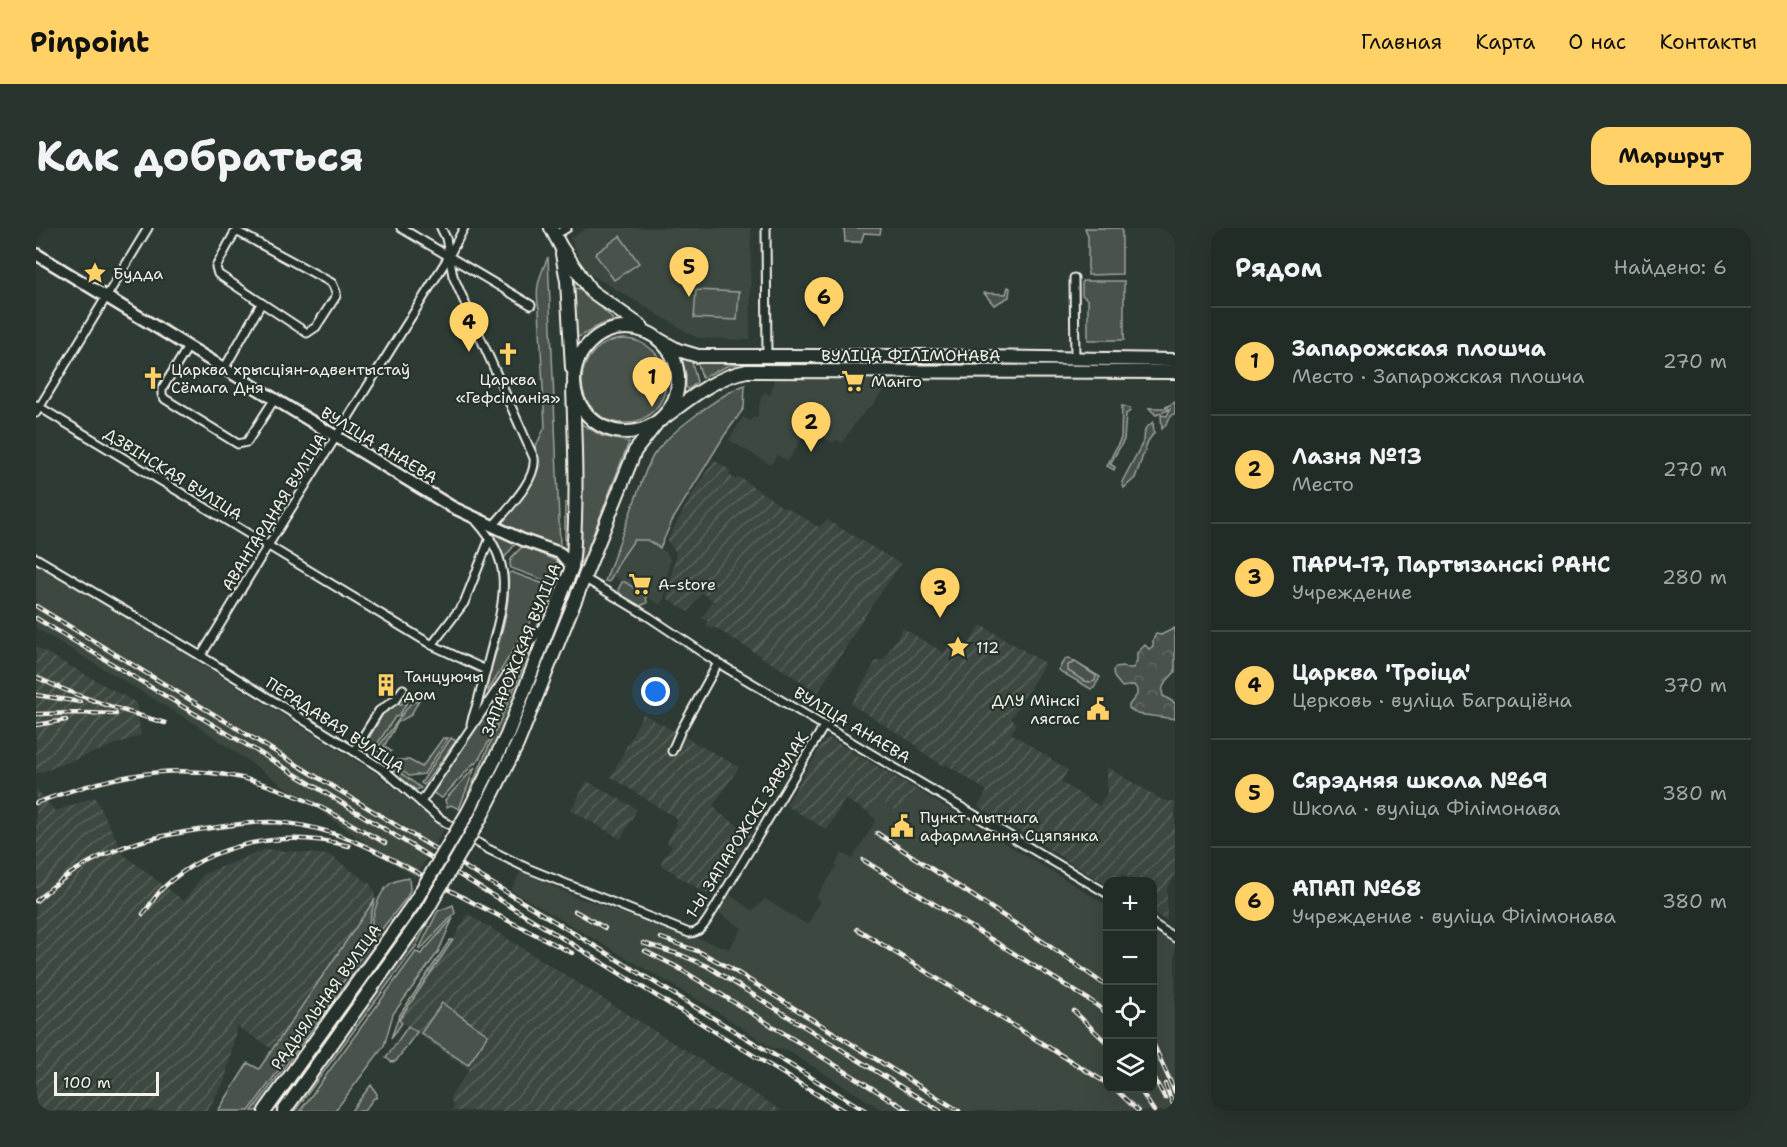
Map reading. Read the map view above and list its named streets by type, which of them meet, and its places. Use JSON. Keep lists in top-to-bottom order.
{
  "streets": {
    "main road": ["ВУЛІЦА ФІЛІМОНАВА", "ЗАПАРОЖСКАЯ ВУЛІЦА", "РАДЫЯЛЬНАЯ ВУЛІЦА"],
    "street": [
      "ВУЛІЦА АНАЕВА",
      "ДЗВІНСКАЯ ВУЛІЦА",
      "АВАНГАРДНАЯ ВУЛІЦА",
      "ПЕРАДАВАЯ ВУЛІЦА",
      "1-Ы ЗАПАРОЖСКІ ЗАВУЛАК"
    ]
  },
  "crossings": [
    ["ВУЛІЦА ФІЛІМОНАВА", "ЗАПАРОЖСКАЯ ВУЛІЦА"],
    ["ВУЛІЦА АНАЕВА", "АВАНГАРДНАЯ ВУЛІЦА"],
    ["ВУЛІЦА АНАЕВА", "ЗАПАРОЖСКАЯ ВУЛІЦА"],
    ["ВУЛІЦА АНАЕВА", "1-Ы ЗАПАРОЖСКІ ЗАВУЛАК"],
    ["ДЗВІНСКАЯ ВУЛІЦА", "АВАНГАРДНАЯ ВУЛІЦА"],
    ["ДЗВІНСКАЯ ВУЛІЦА", "ЗАПАРОЖСКАЯ ВУЛІЦА"],
    ["АВАНГАРДНАЯ ВУЛІЦА", "ПЕРАДАВАЯ ВУЛІЦА"],
    ["ЗАПАРОЖСКАЯ ВУЛІЦА", "РАДЫЯЛЬНАЯ ВУЛІЦА"],
    ["ПЕРАДАВАЯ ВУЛІЦА", "1-Ы ЗАПАРОЖСКІ ЗАВУЛАК"]
  ],
  "places": {
    "place": ["Будда", "112"],
    "church": ["Царква «Гефсіманія»", "Царква хрысціян-адвентыстаў Сёмага Дня"],
    "supermarket": ["Манго", "А-store"],
    "building": ["Танцуючы дом"],
    "public building": ["ДЛУ Мінскі лясгас", "Пункт мытнага афармлення Сцяпянка"]
  },
  "scale_bar": "100 m",
  "page": {
    "header": "Pinpoint",
    "nav": [
      "Главная",
      "Карта",
      "О нас",
      "Контакты"
    ],
    "buttons": "Маршрут",
    "title": "Как добраться",
    "heading": ["Рядом", "Найдено: 6"],
    "pins": [
      "5",
      "6",
      "4",
      "1",
      "2",
      "3"
    ],
    "list": [
      {
        "mark": "1",
        "name": "Запарожская плошча",
        "note": "Место · Запарожская плошча",
        "value": "270 m"
      },
      {
        "mark": "2",
        "name": "Лазня №13",
        "note": "Место",
        "value": "270 m"
      },
      {
        "mark": "3",
        "name": "ПАРЧ-17, Партызанскі РАНС",
        "note": "Учреждение",
        "value": "280 m"
      },
      {
        "mark": "4",
        "name": "Царква 'Троіца'",
        "note": "Церковь · вуліца Баграціёна",
        "value": "370 m"
      },
      {
        "mark": "5",
        "name": "Сярэдняя школа №69",
        "note": "Школа · вуліца Філімонава",
        "value": "380 m"
      },
      {
        "mark": "6",
        "name": "АПАП №68",
        "note": "Учреждение · вуліца Філімонава",
        "value": "380 m"
      }
    ],
    "map_buttons": ["+", "−"],
    "scale": "100 m"
  }
}
